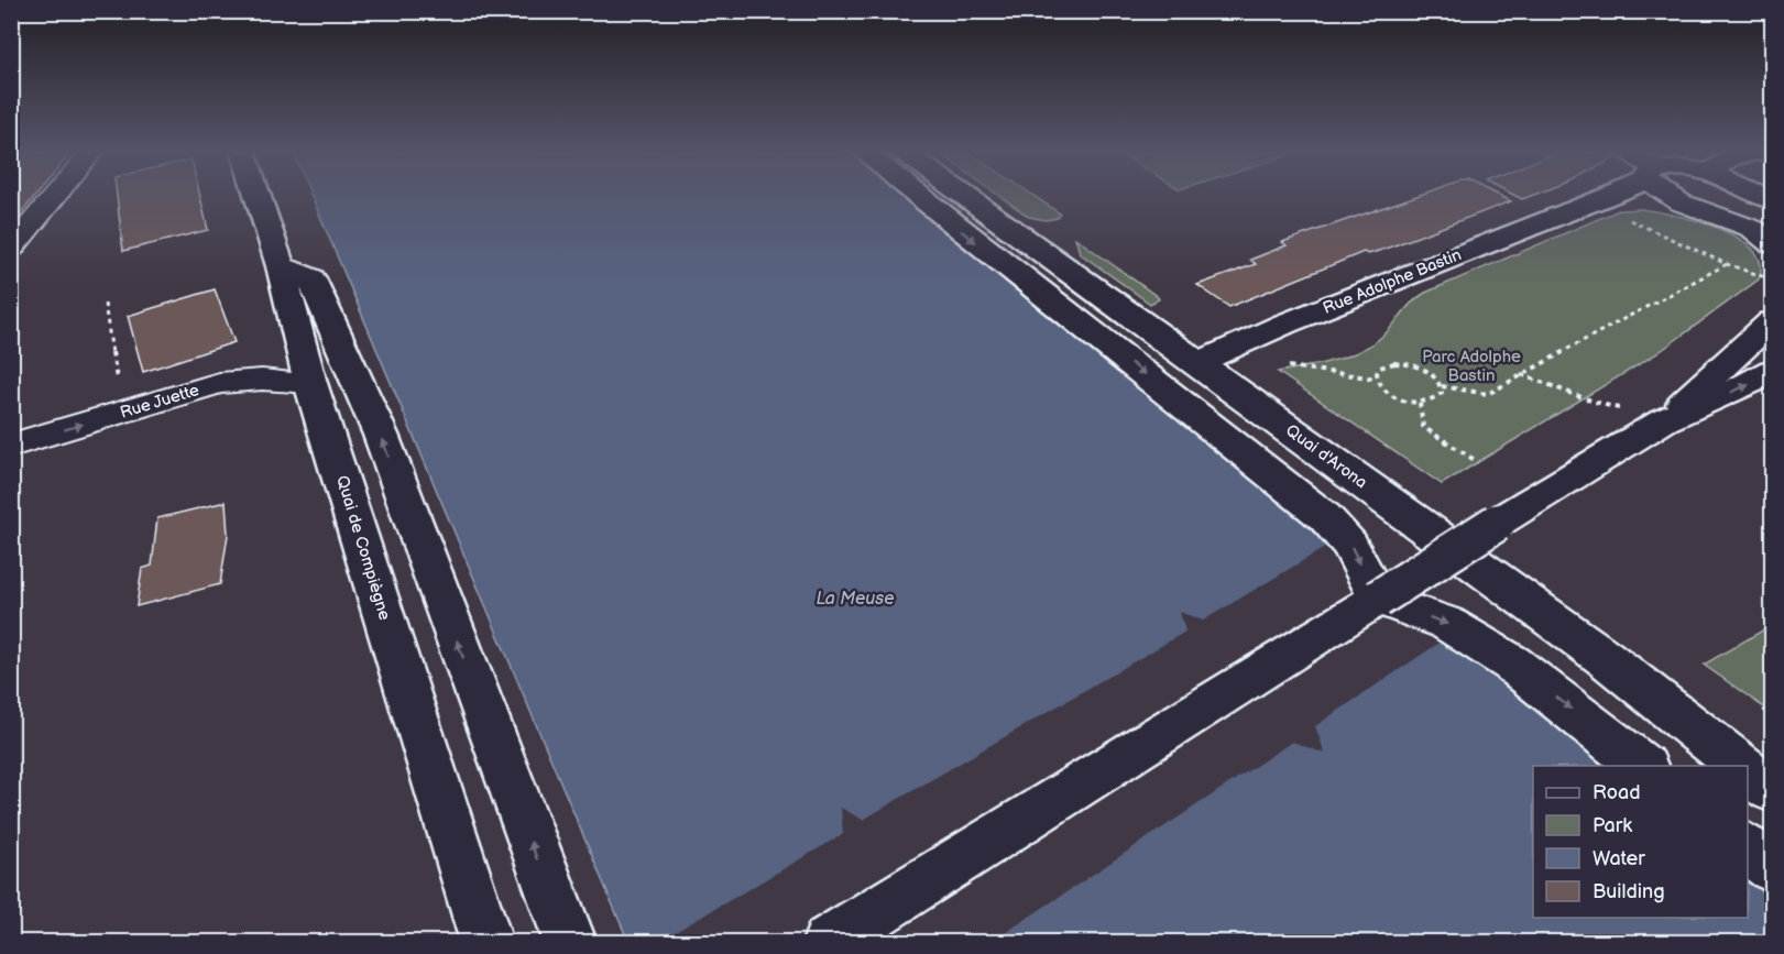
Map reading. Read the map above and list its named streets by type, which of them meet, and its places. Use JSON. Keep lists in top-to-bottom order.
{
  "streets": {
    "main road": ["Rue Adolphe Bastin", "Quai d'Arona", "Quai de Compiègne"],
    "street": ["Rue Juette"]
  },
  "crossings": [
    ["Rue Adolphe Bastin", "Quai d'Arona"],
    ["Rue Juette", "Quai de Compiègne"]
  ],
  "one_way": ["Rue Juette"],
  "water": ["La Meuse"],
  "parks": ["Parc Adolphe Bastin"],
  "legend": [
    "Road",
    "Park",
    "Water",
    "Building"
  ]
}
